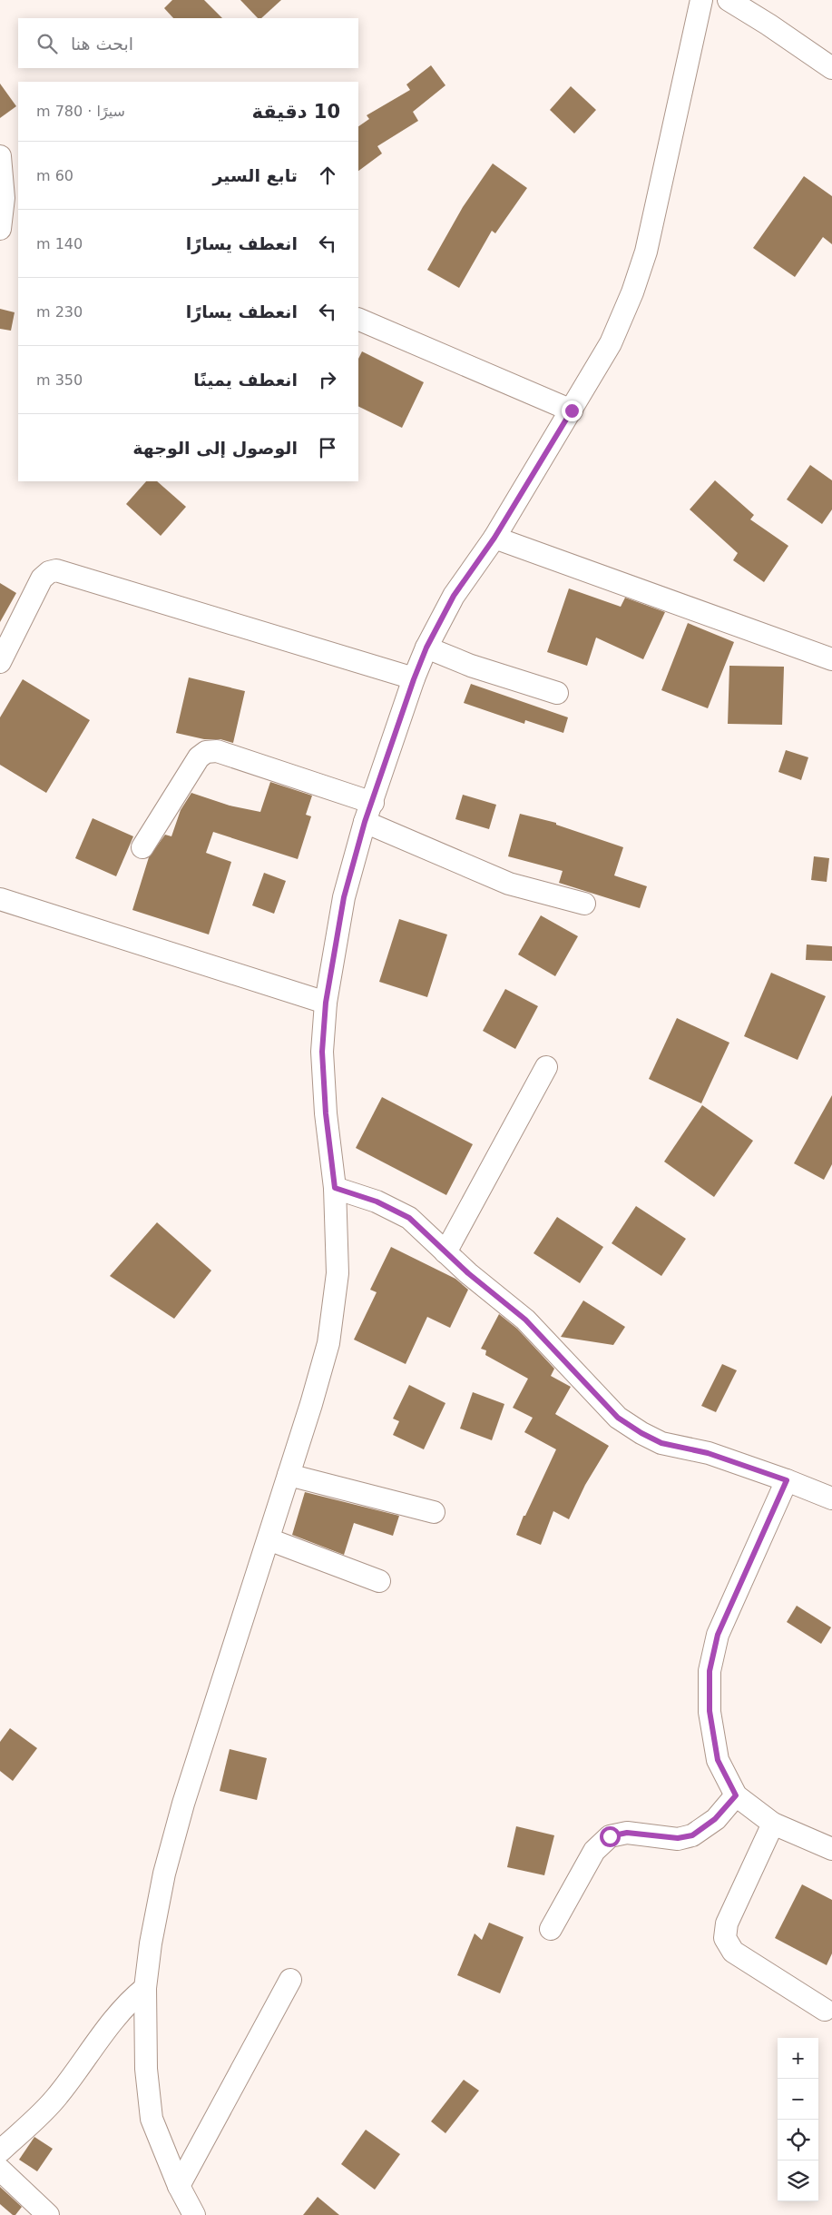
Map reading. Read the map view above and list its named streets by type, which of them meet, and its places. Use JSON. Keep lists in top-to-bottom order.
{
  "page": {
    "search": "ابحث هنا",
    "heading": ["10 دقيقة", "سيرًا · 780 m"],
    "list": [
      ["تابع السير", "60 m"],
      ["انعطف يسارًا", "140 m"],
      ["انعطف يسارًا", "230 m"],
      ["انعطف يمينًا", "350 m"],
      "الوصول إلى الوجهة"
    ],
    "map_buttons": ["+", "−"]
  }
}
